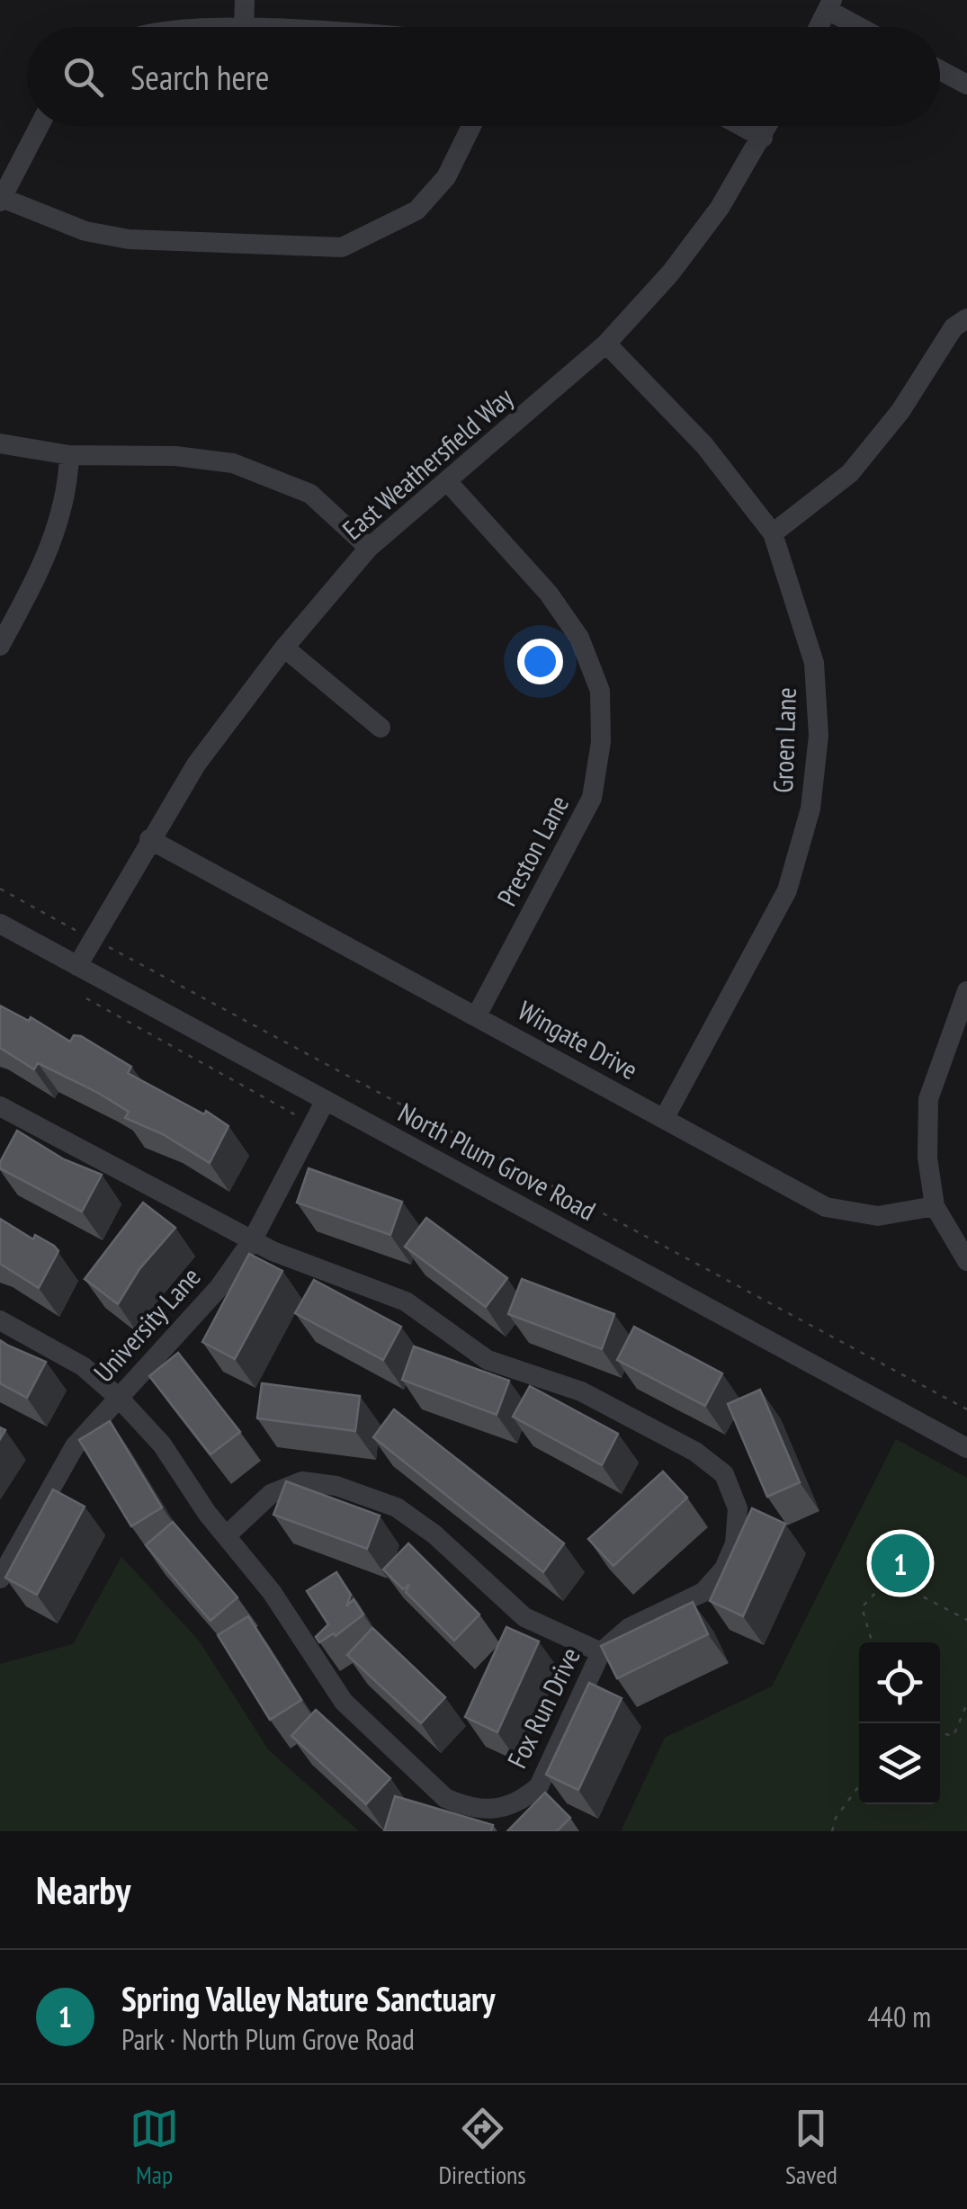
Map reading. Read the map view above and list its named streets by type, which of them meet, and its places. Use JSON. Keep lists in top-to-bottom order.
{
  "streets": {
    "street": [
      "East Weathersfield Way",
      "Groen Lane",
      "Preston Lane",
      "Wingate Drive",
      "North Plum Grove Road",
      "University Lane",
      "Fox Run Drive"
    ]
  },
  "crossings": [
    ["East Weathersfield Way", "Groen Lane"],
    ["East Weathersfield Way", "Preston Lane"],
    ["East Weathersfield Way", "Wingate Drive"],
    ["East Weathersfield Way", "North Plum Grove Road"],
    ["Groen Lane", "Wingate Drive"],
    ["Preston Lane", "Wingate Drive"],
    ["North Plum Grove Road", "University Lane"],
    ["University Lane", "Fox Run Drive"]
  ],
  "page": {
    "search": "Search here",
    "pins": "1",
    "heading": "Nearby",
    "list": [
      {
        "mark": "1",
        "name": "Spring Valley Nature Sanctuary",
        "note": "Park · North Plum Grove Road",
        "value": "440 m"
      }
    ],
    "nav": ["Map", "Directions", "Saved"]
  }
}
